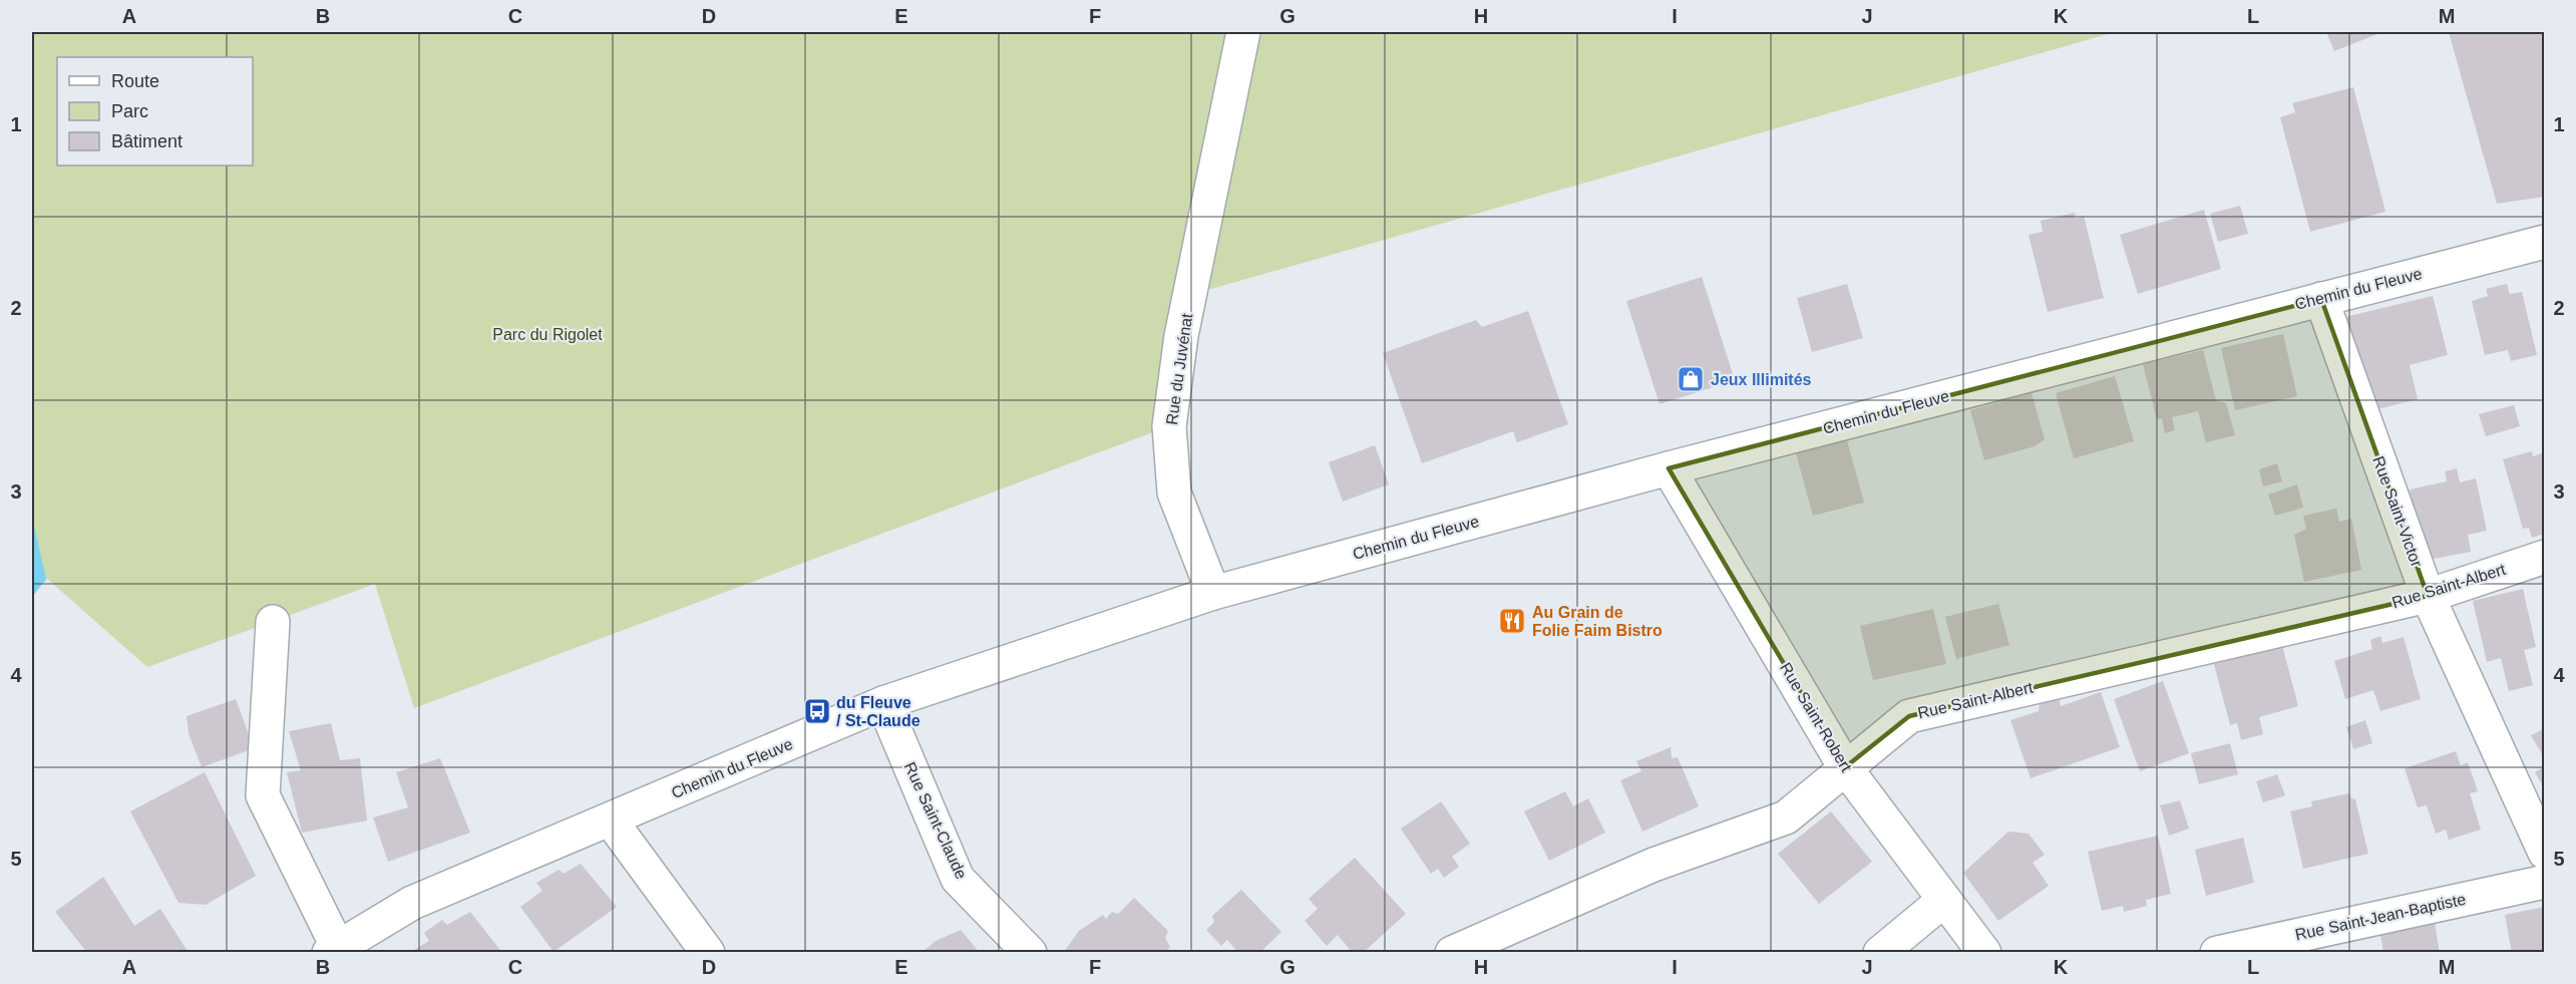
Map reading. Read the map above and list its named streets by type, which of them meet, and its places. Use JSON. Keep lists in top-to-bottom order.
{
  "streets": {
    "street": [
      "Chemin du Fleuve",
      "Rue du Juvénat",
      "Rue Saint-Victor",
      "Rue Saint-Albert",
      "Rue Saint-Robert",
      "Rue Saint-Claude",
      "Rue Saint-Jean-Baptiste"
    ]
  },
  "crossings": [
    ["Chemin du Fleuve", "Rue du Juvénat"],
    ["Chemin du Fleuve", "Rue Saint-Victor"],
    ["Chemin du Fleuve", "Rue Saint-Robert"],
    ["Chemin du Fleuve", "Rue Saint-Claude"],
    ["Rue Saint-Victor", "Rue Saint-Albert"],
    ["Rue Saint-Albert", "Rue Saint-Robert"]
  ],
  "parks": ["Parc du Rigolet"],
  "places": {
    "shop": ["Jeux Illimités"],
    "restaurant": ["Au Grain de Folie Faim Bistro"],
    "bus stop": ["du Fleuve / St-Claude"]
  },
  "legend": ["Route", "Parc", "Bâtiment"],
  "grid": {
    "columns": [
      "A",
      "B",
      "C",
      "D",
      "E",
      "F",
      "G",
      "H",
      "I",
      "J",
      "K",
      "L",
      "M"
    ],
    "rows": [
      "1",
      "2",
      "3",
      "4",
      "5"
    ]
  }
}
